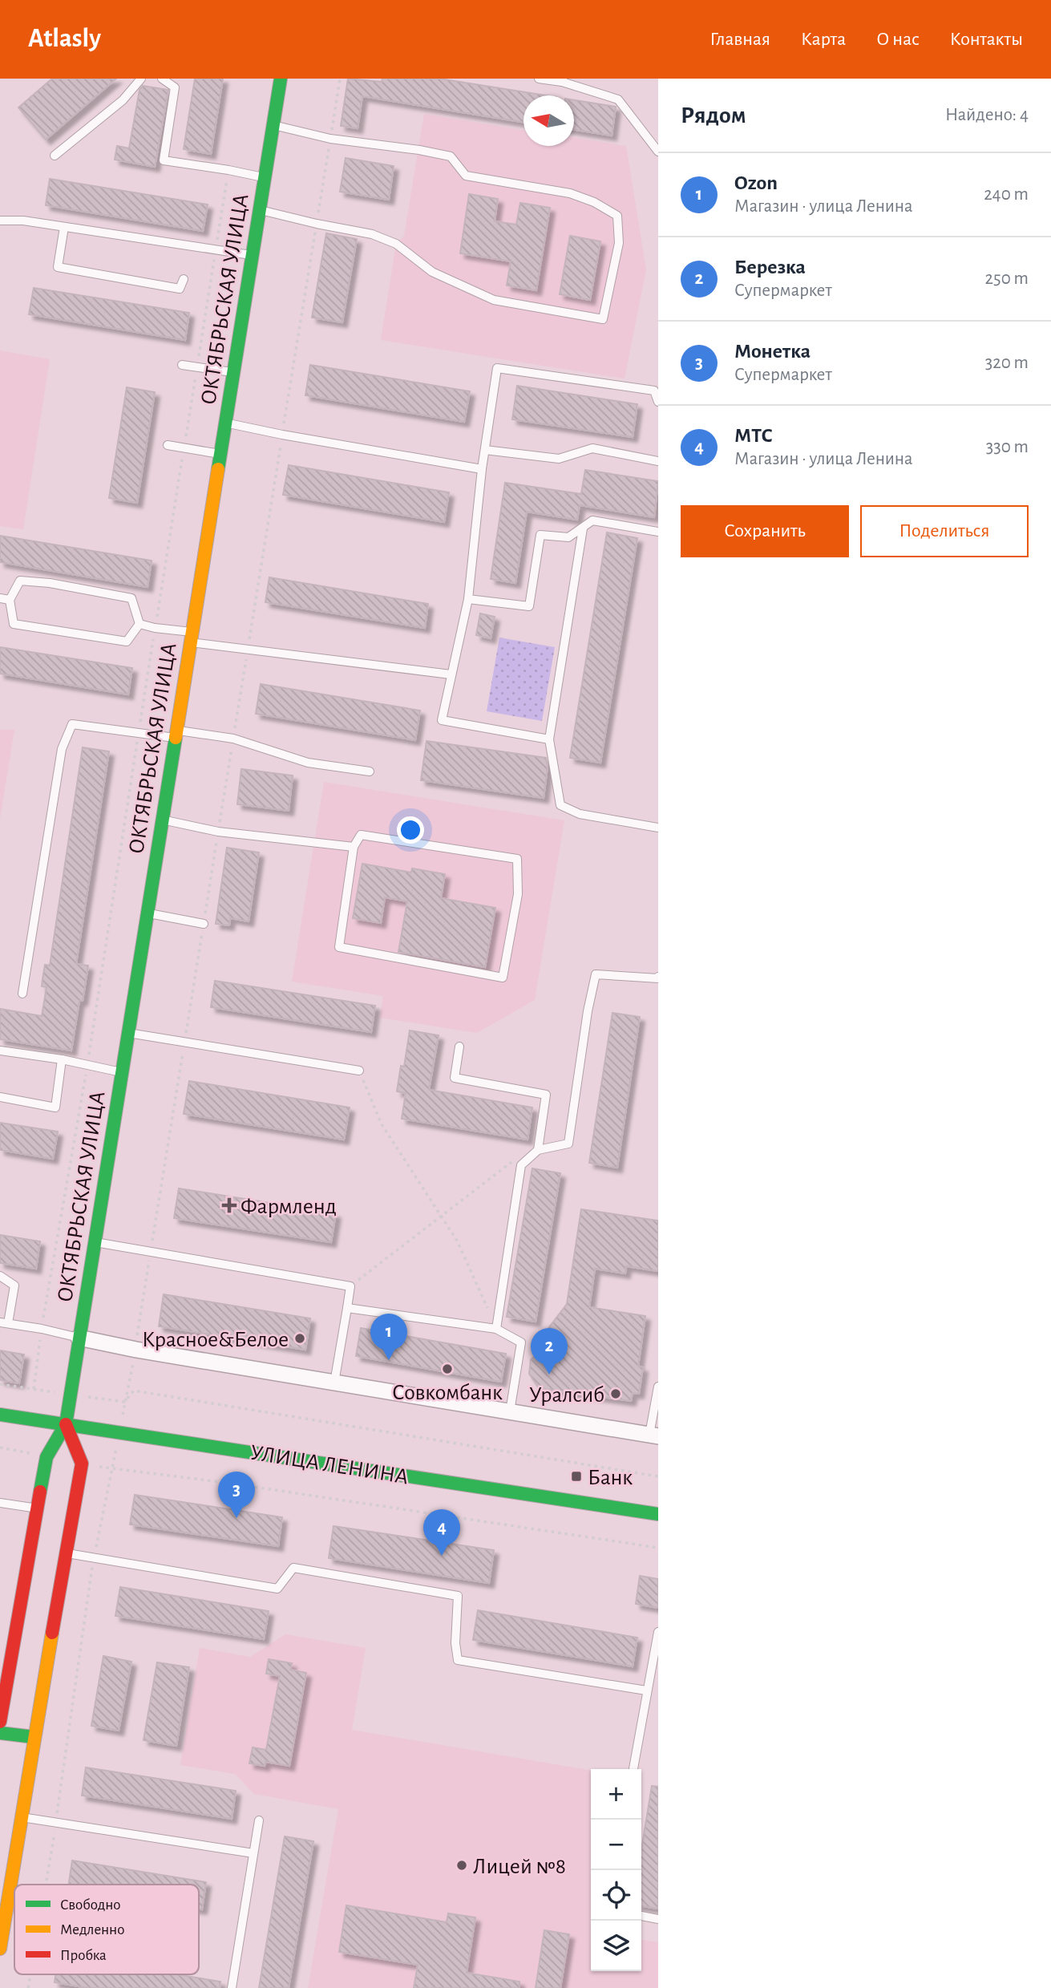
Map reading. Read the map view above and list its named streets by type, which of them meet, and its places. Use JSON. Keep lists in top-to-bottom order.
{
  "streets": {
    "street": ["ОКТЯБРЬСКАЯ УЛИЦА", "УЛИЦА ЛЕНИНА"]
  },
  "crossings": [
    ["ОКТЯБРЬСКАЯ УЛИЦА", "УЛИЦА ЛЕНИНА"]
  ],
  "places": {
    "health": ["Фармленд"],
    "other": [
      "Красное&Белое",
      "Совкомбанк",
      "Уралсиб",
      "Лицей №8"
    ],
    "transit": ["Банк"]
  },
  "legend": ["Свободно", "Медленно", "Пробка"],
  "north": "left",
  "page": {
    "header": "Atlasly",
    "nav": [
      "Главная",
      "Карта",
      "О нас",
      "Контакты"
    ],
    "heading": ["Рядом", "Найдено: 4"],
    "list": [
      {
        "mark": "1",
        "name": "Ozon",
        "note": "Магазин · улица Ленина",
        "value": "240 m"
      },
      {
        "mark": "2",
        "name": "Березка",
        "note": "Супермаркет",
        "value": "250 m"
      },
      {
        "mark": "3",
        "name": "Монетка",
        "note": "Супермаркет",
        "value": "320 m"
      },
      {
        "mark": "4",
        "name": "МТС",
        "note": "Магазин · улица Ленина",
        "value": "330 m"
      }
    ],
    "buttons": ["Сохранить", "Поделиться"],
    "pins": [
      "1",
      "2",
      "3",
      "4"
    ],
    "map_buttons": ["+", "−"]
  }
}
